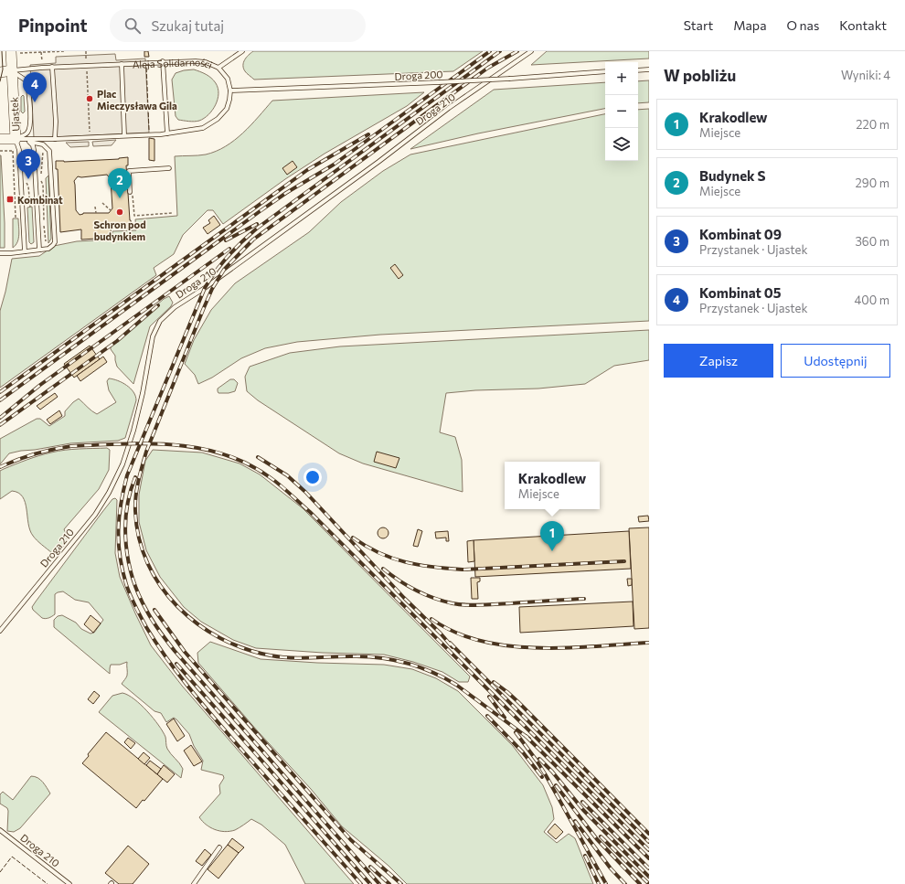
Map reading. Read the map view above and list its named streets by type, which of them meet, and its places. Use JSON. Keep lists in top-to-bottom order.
{
  "streets": {
    "street": ["Aleja Solidarności", "Ujastek"],
    "lane": ["Droga 200", "Droga 210"]
  },
  "crossings": [
    ["Aleja Solidarności", "Droga 200"],
    ["Aleja Solidarności", "Ujastek"]
  ],
  "places": {
    "other": ["Plac Mieczysława Gila", "Schron pod budynkiem"],
    "transit": ["Kombinat"]
  },
  "page": {
    "header": "Pinpoint",
    "search": "Szukaj tutaj",
    "nav": [
      "Start",
      "Mapa",
      "O nas",
      "Kontakt"
    ],
    "heading": ["W pobliżu", "Wyniki: 4"],
    "map_buttons": ["+", "−"],
    "pins": [
      "4",
      "3",
      "2",
      "1"
    ],
    "list": [
      {
        "mark": "1",
        "name": "Krakodlew",
        "note": "Miejsce",
        "value": "220 m"
      },
      {
        "mark": "2",
        "name": "Budynek S",
        "note": "Miejsce",
        "value": "290 m"
      },
      {
        "mark": "3",
        "name": "Kombinat 09",
        "note": "Przystanek · Ujastek",
        "value": "360 m"
      },
      {
        "mark": "4",
        "name": "Kombinat 05",
        "note": "Przystanek · Ujastek",
        "value": "400 m"
      }
    ],
    "buttons": ["Zapisz", "Udostępnij"],
    "popup": ["Krakodlew", "Miejsce"]
  }
}
